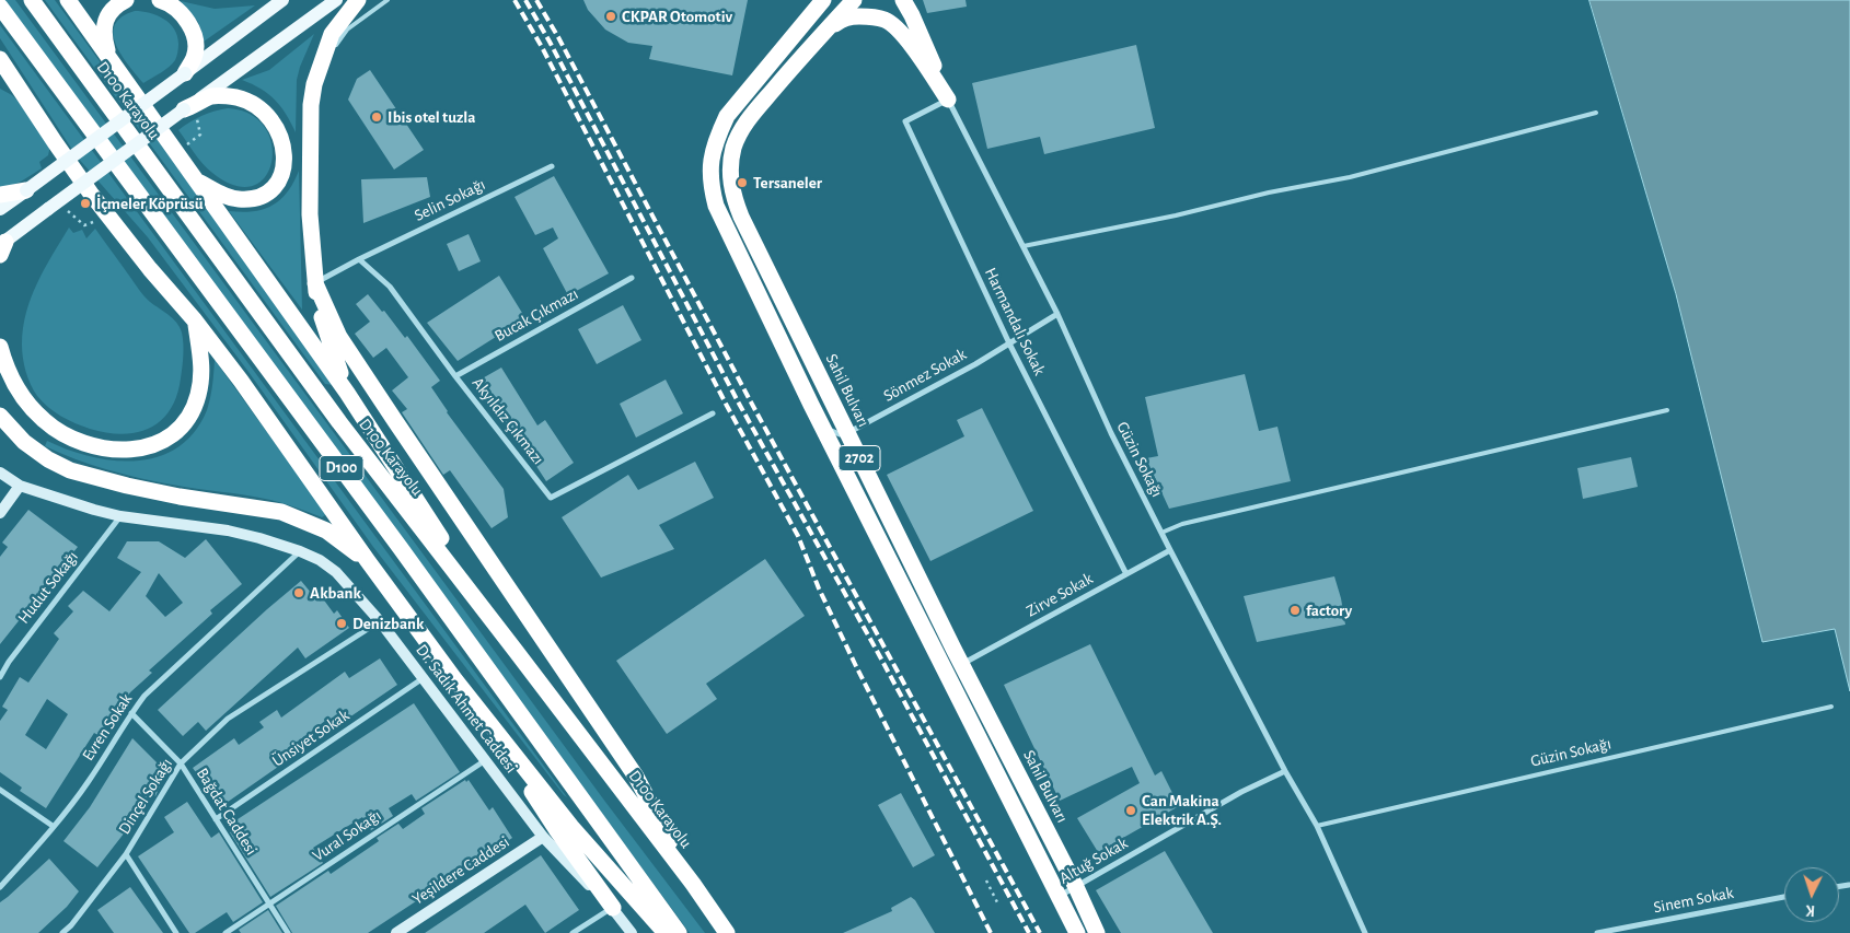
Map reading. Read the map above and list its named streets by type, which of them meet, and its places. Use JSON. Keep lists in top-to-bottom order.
{
  "streets": {
    "highway": [
      "D100 Karayolu",
      "Sahil Bulvarı",
      "2702",
      "D100"
    ],
    "main road": ["Dr. Sadık Ahmet Caddesi", "Yeşildere Caddesi"],
    "street": [
      "Selin Sokağı",
      "Bucak Çıkmazı",
      "Harmandalı Sokak",
      "Sönmez Sokak",
      "Akyıldız Çıkmazı",
      "Güzin Sokağı",
      "Hudut Sokağı",
      "Zirve Sokak",
      "Evren Sokak",
      "Ünsiyet Sokak",
      "Dinçel Sokağı",
      "Bağdat Caddesi",
      "Vural Sokağı",
      "Altuğ Sokak",
      "Sinem Sokak"
    ]
  },
  "crossings": [
    ["Selin Sokağı", "Akyıldız Çıkmazı"],
    ["Bucak Çıkmazı", "Akyıldız Çıkmazı"],
    ["Harmandalı Sokak", "Sönmez Sokak"],
    ["Harmandalı Sokak", "Güzin Sokağı"],
    ["Harmandalı Sokak", "Zirve Sokak"],
    ["Sönmez Sokak", "Sahil Bulvarı"],
    ["Sönmez Sokak", "Güzin Sokağı"],
    ["Sahil Bulvarı", "Zirve Sokak"],
    ["Sahil Bulvarı", "Altuğ Sokak"],
    ["2702", "Altuğ Sokak"],
    ["Güzin Sokağı", "Zirve Sokak"],
    ["Güzin Sokağı", "Altuğ Sokak"],
    ["Hudut Sokağı", "Dr. Sadık Ahmet Caddesi"],
    ["Dr. Sadık Ahmet Caddesi", "Evren Sokak"],
    ["Dr. Sadık Ahmet Caddesi", "Ünsiyet Sokak"],
    ["Dr. Sadık Ahmet Caddesi", "Dinçel Sokağı"],
    ["Dr. Sadık Ahmet Caddesi", "Vural Sokağı"],
    ["Dr. Sadık Ahmet Caddesi", "Yeşildere Caddesi"],
    ["Evren Sokak", "Bağdat Caddesi"],
    ["Ünsiyet Sokak", "Bağdat Caddesi"],
    ["Dinçel Sokağı", "Bağdat Caddesi"],
    ["Bağdat Caddesi", "Vural Sokağı"]
  ],
  "places": [
    "CKPAR Otomotiv",
    "Ibis otel tuzla",
    "Tersaneler",
    "İçmeler Köprüsü",
    "Akbank",
    "factory",
    "Denizbank",
    "Can Makina Elektrik A.Ş."
  ],
  "north": "bottom"
}
